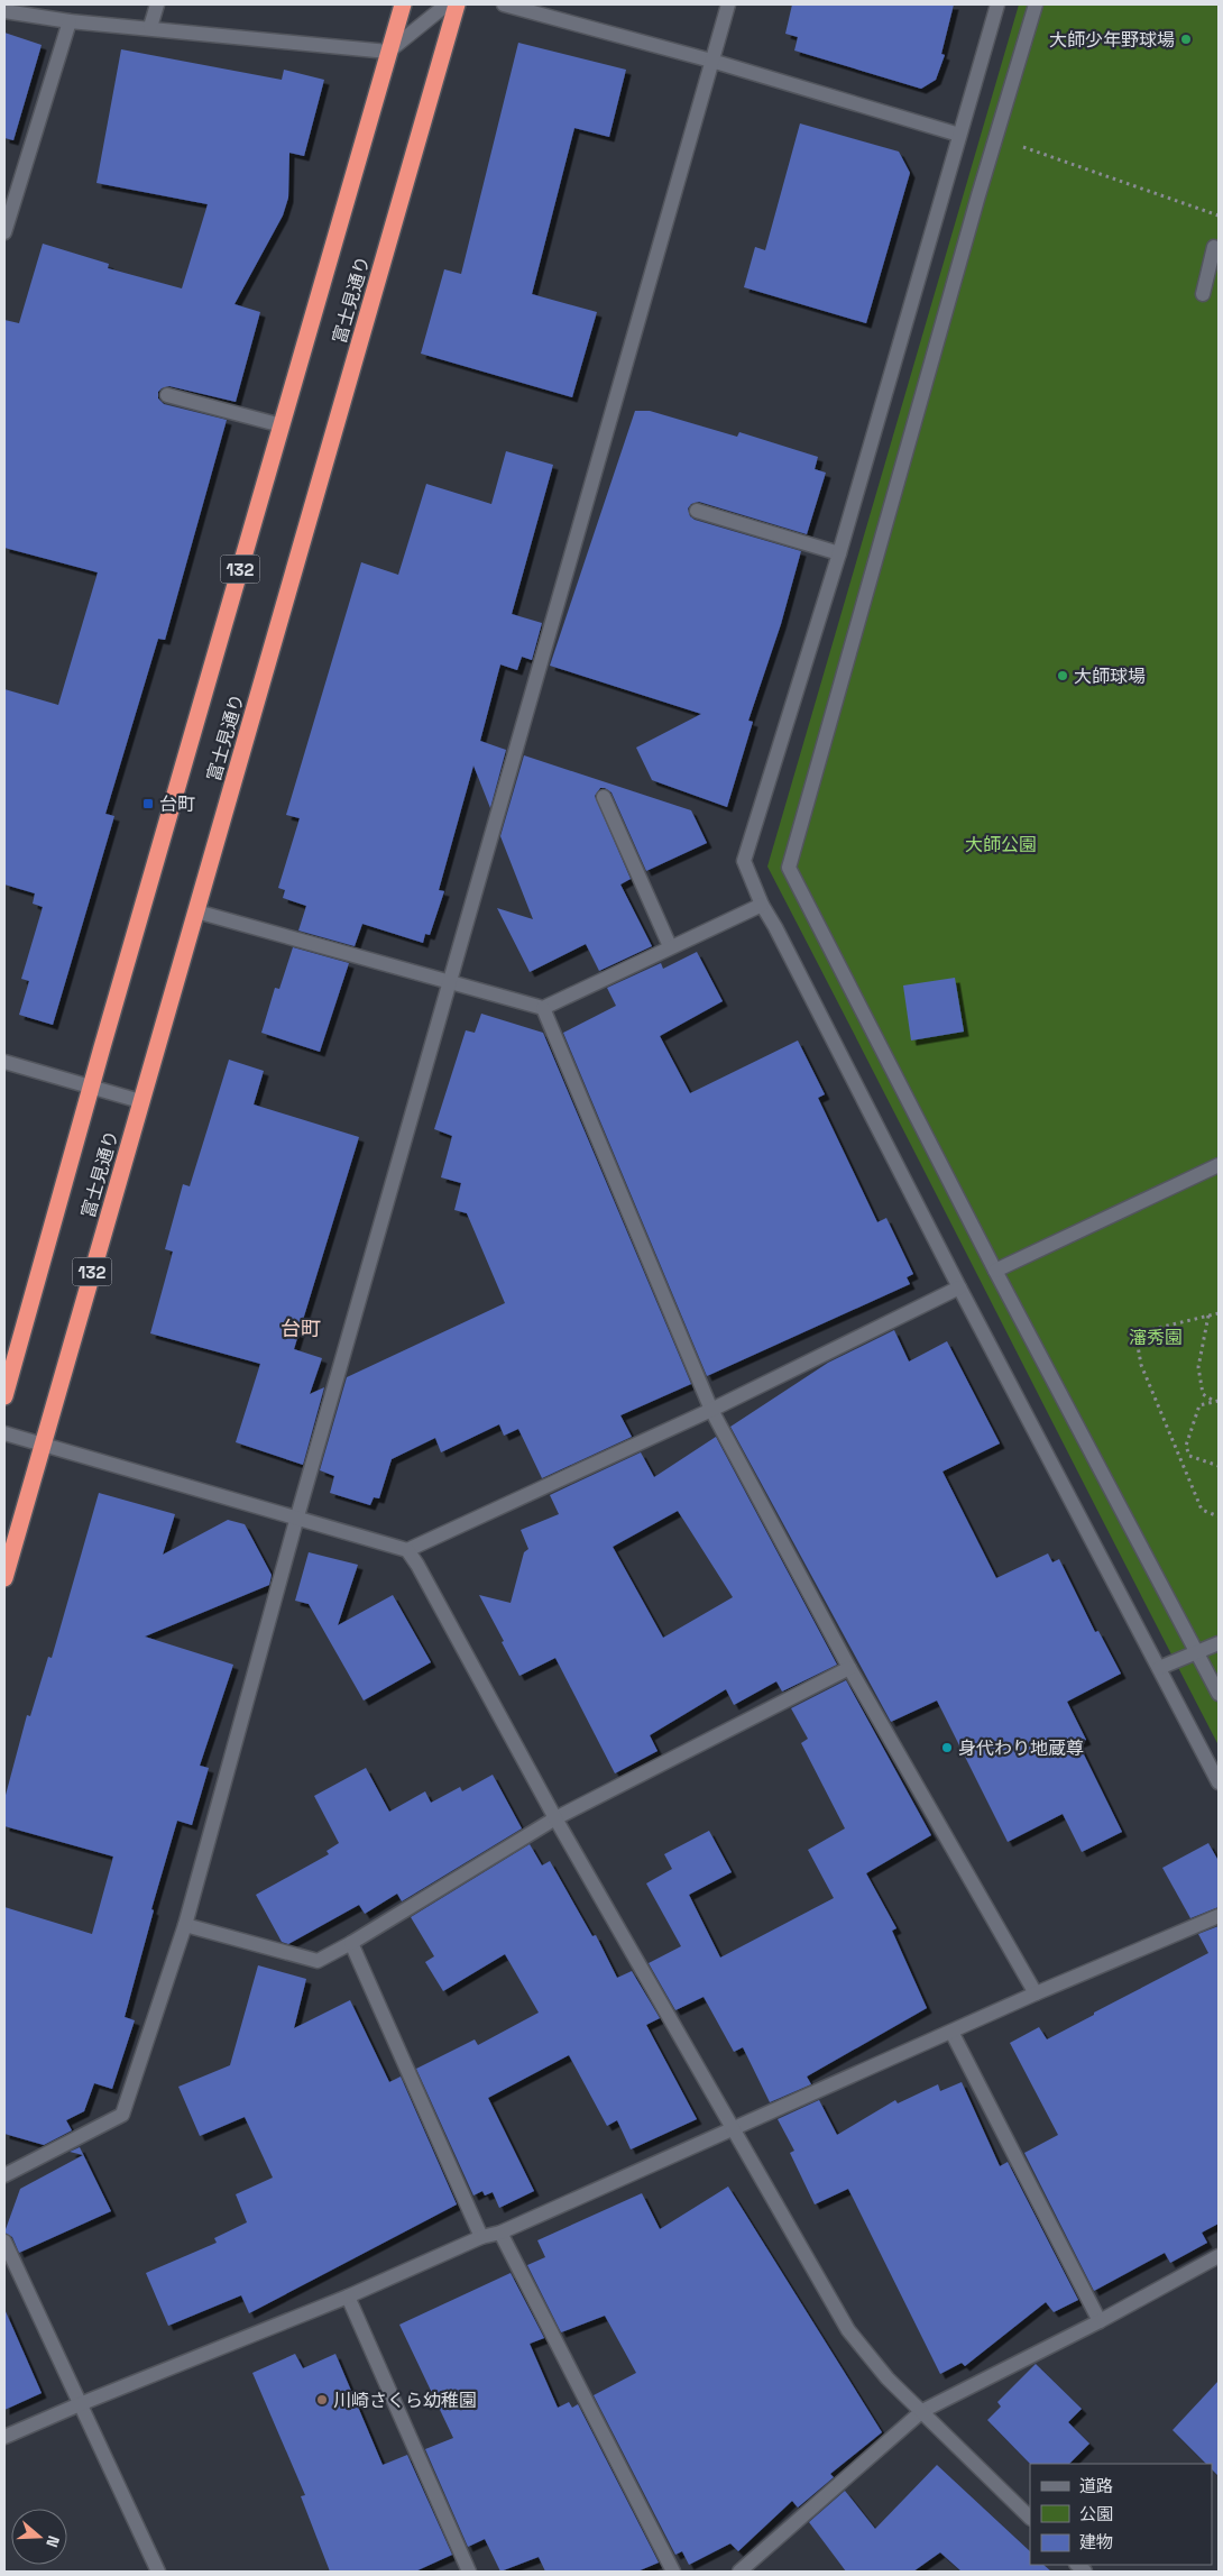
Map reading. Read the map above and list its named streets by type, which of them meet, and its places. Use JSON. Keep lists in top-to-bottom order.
{
  "streets": {
    "highway": ["富士見通り", "132"]
  },
  "districts": ["台町"],
  "parks": ["大師公園", "瀋秀園"],
  "places": {
    "other": [
      "大師少年野球場",
      "大師球場",
      "身代わり地蔵尊",
      "川崎さくら幼稚園"
    ],
    "transit": ["台町"]
  },
  "legend": ["道路", "公園", "建物"],
  "north": "right"
}
